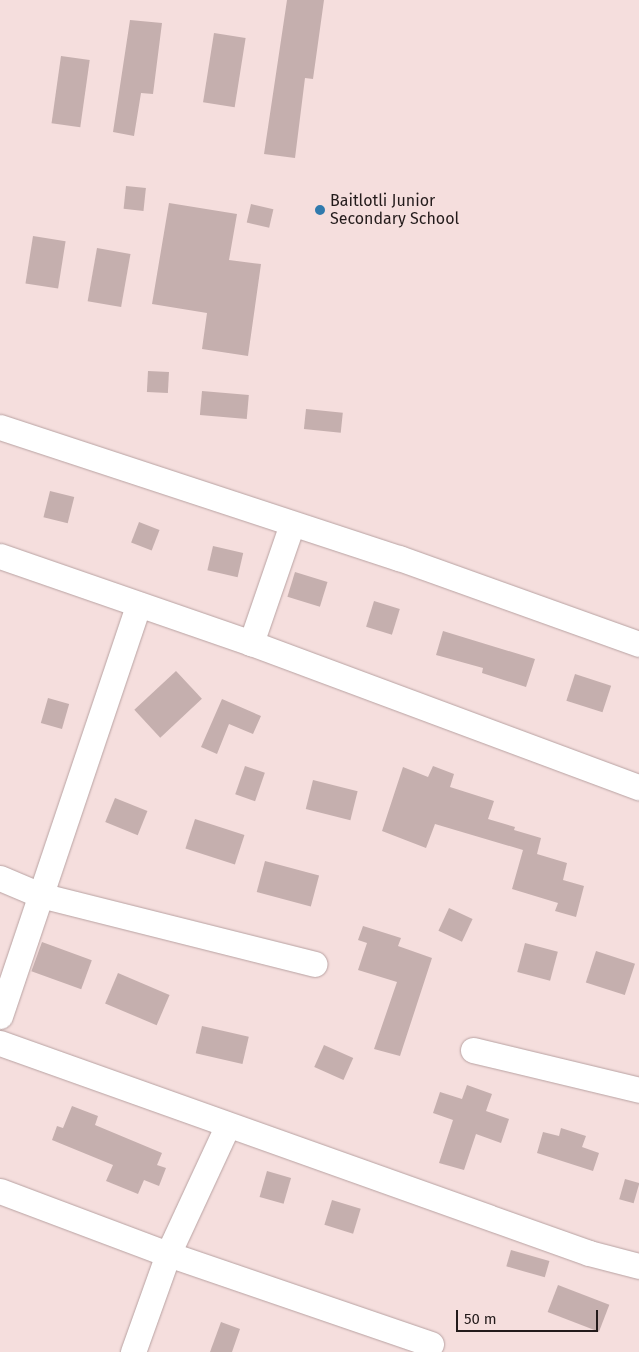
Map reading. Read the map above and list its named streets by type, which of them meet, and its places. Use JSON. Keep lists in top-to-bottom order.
{
  "places": ["Baitlotli Junior Secondary School"],
  "scale_bar": "50 m"
}
